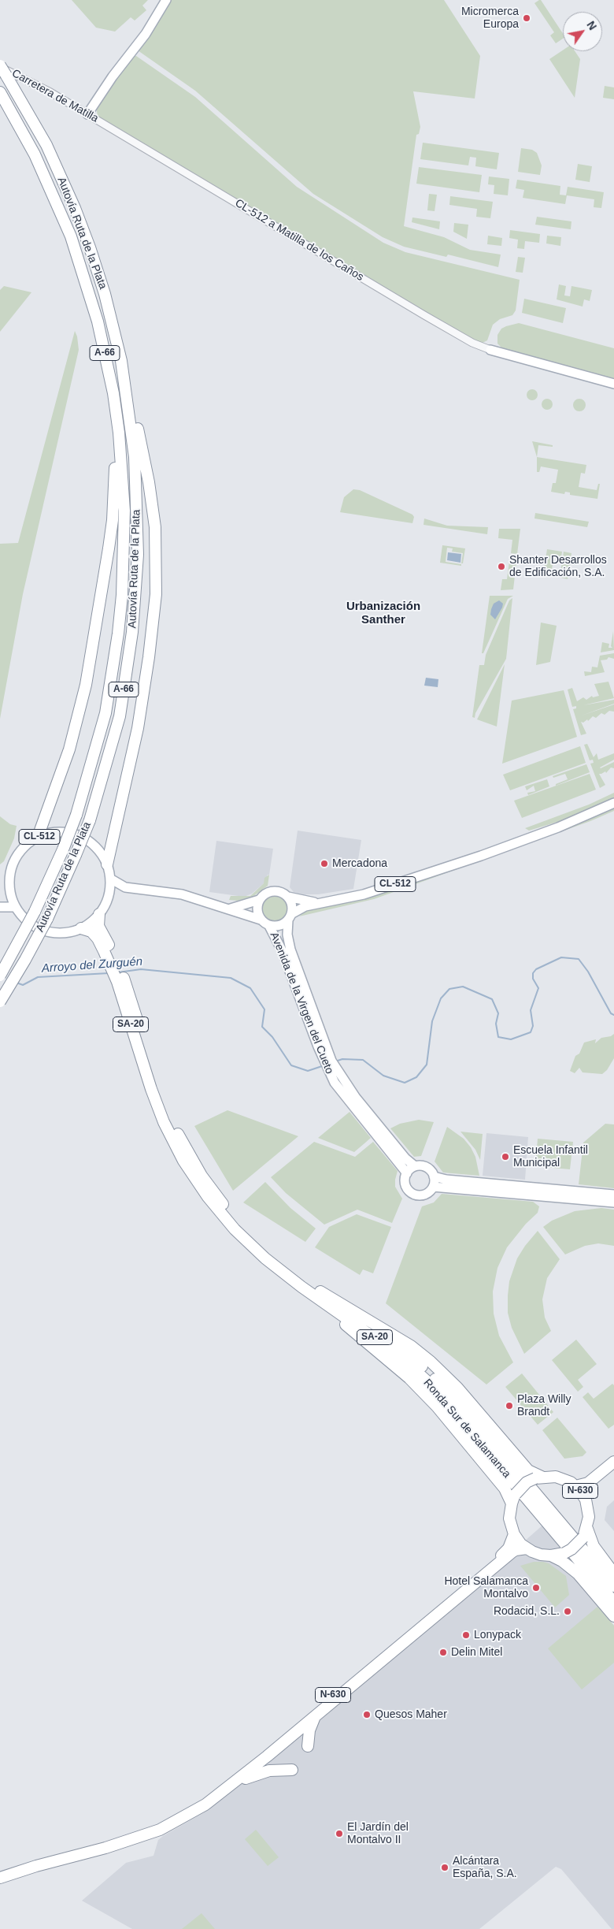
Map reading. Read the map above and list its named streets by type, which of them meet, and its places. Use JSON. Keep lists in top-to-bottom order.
{
  "streets": {
    "highway": [
      "Autovía Ruta de la Plata",
      "A-66",
      "SA-20",
      "Ronda Sur de Salamanca",
      "N-630"
    ],
    "main road": ["CL-512", "Avenida de la Virgen del Cueto"],
    "street": ["Carretera de Matilla", "CL-512 a Matilla de los Caños"]
  },
  "crossings": [
    ["Carretera de Matilla", "Autovía Ruta de la Plata"],
    ["Carretera de Matilla", "CL-512 a Matilla de los Caños"],
    ["CL-512", "Avenida de la Virgen del Cueto"],
    ["CL-512", "Ronda Sur de Salamanca"]
  ],
  "districts": ["Urbanización Santher"],
  "water": ["Arroyo del Zurguén"],
  "places": [
    "Micromerca Europa",
    "Shanter Desarrollos de Edificación, S.A.",
    "Mercadona",
    "Escuela Infantil Municipal",
    "Plaza Willy Brandt",
    "Hotel Salamanca Montalvo",
    "Rodacid, S.L.",
    "Lonypack",
    "Delin Mitel",
    "Quesos Maher",
    "El Jardín del Montalvo II",
    "Alcántara España, S.A."
  ],
  "north": "top right"
}
